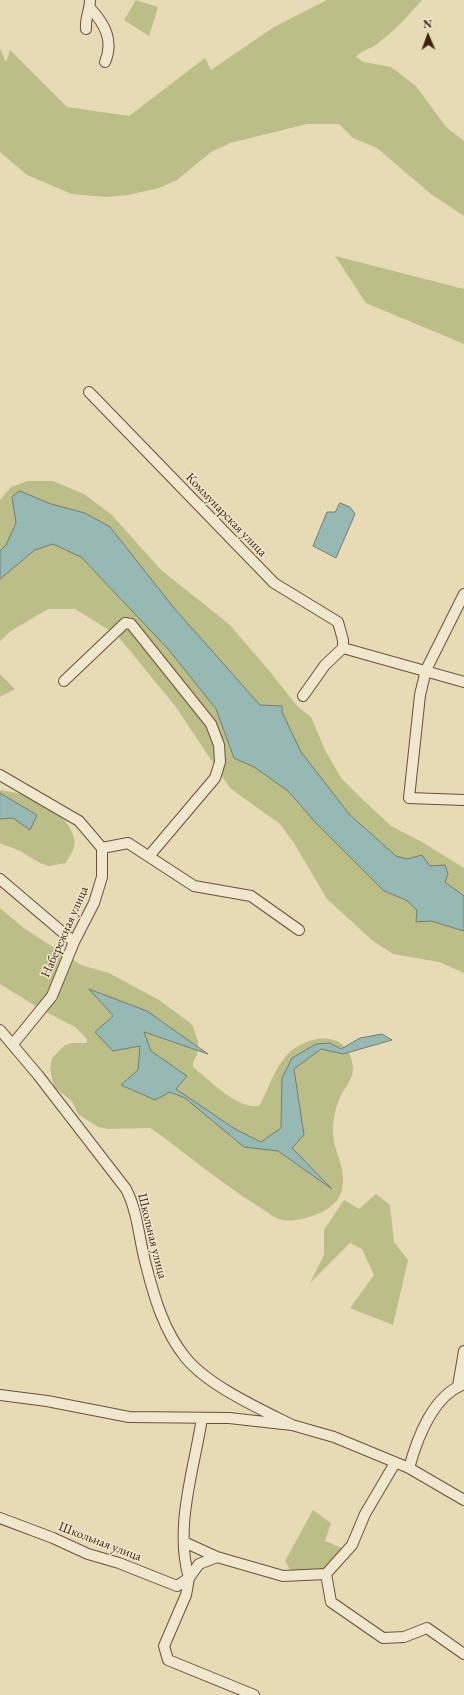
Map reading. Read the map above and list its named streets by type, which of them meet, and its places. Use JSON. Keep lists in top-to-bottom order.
{
  "streets": {
    "street": ["Коммунарская улица", "Набережная улица", "Школьная улица"]
  },
  "crossings": [
    ["Набережная улица", "Школьная улица"]
  ],
  "north": "top"
}
